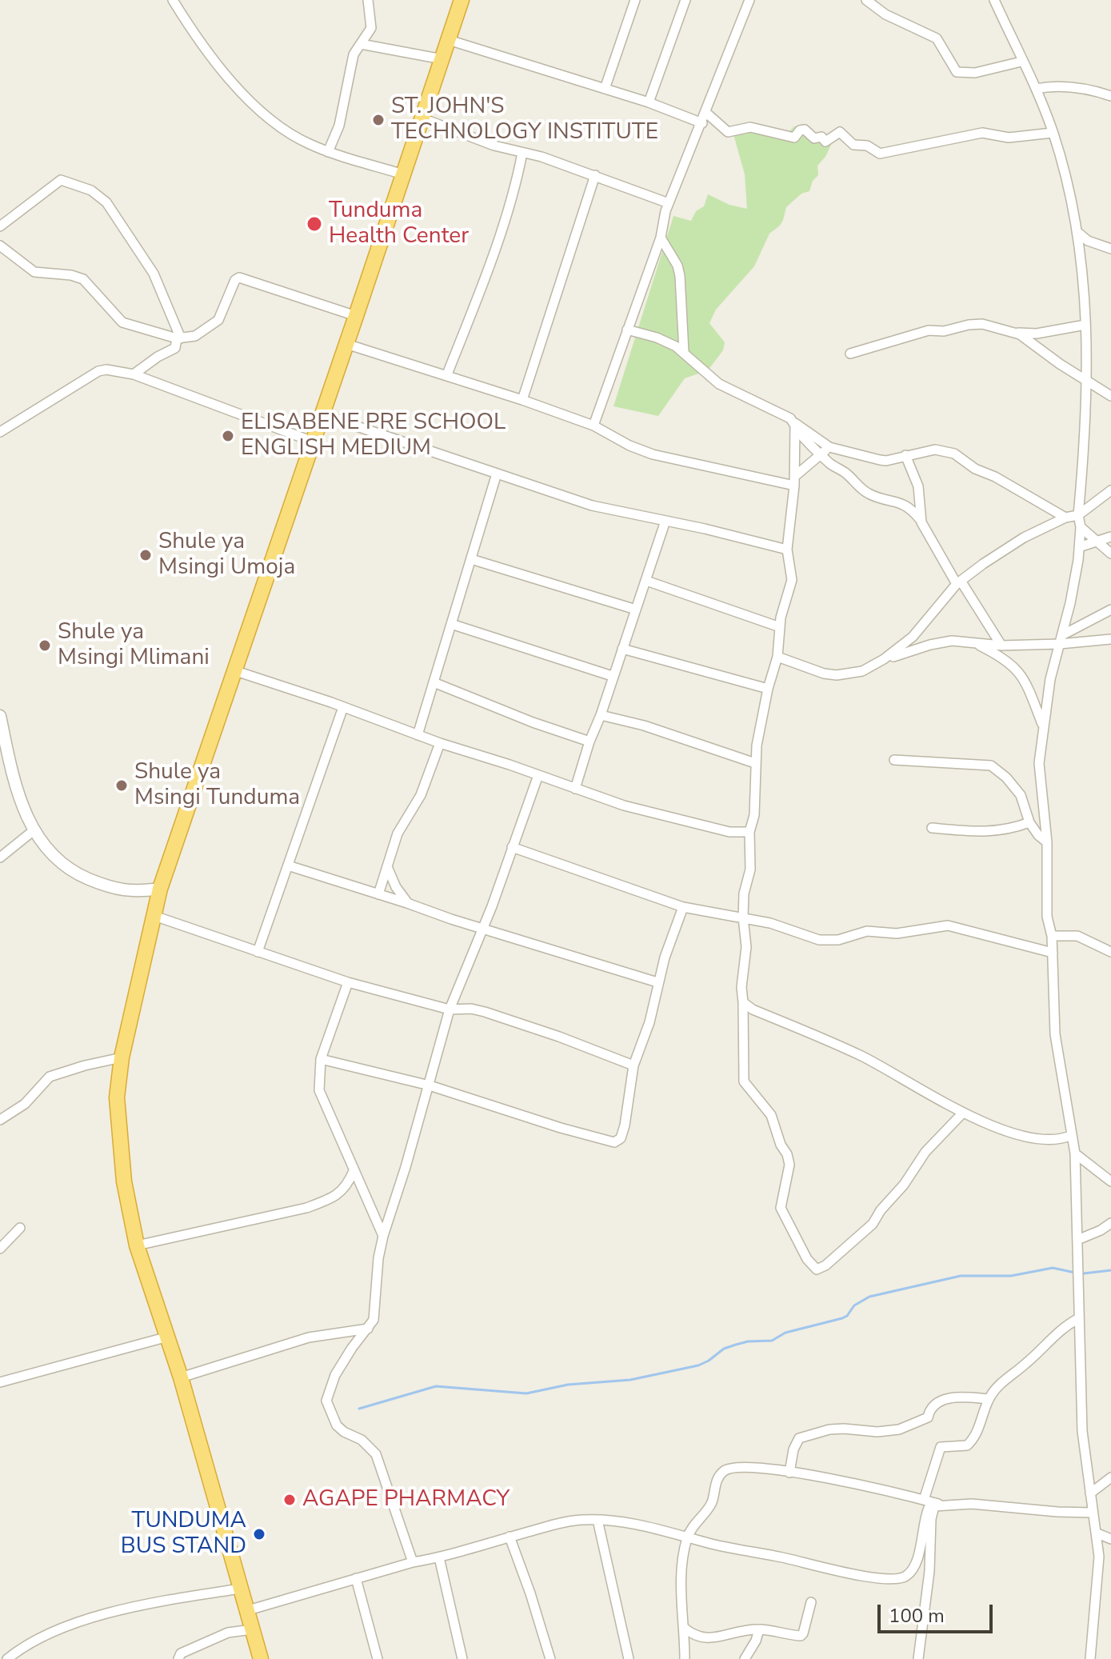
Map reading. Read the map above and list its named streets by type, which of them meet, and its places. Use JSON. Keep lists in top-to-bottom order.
{
  "places": [
    "ST. JOHN'S TECHNOLOGY INSTITUTE",
    "Tunduma Health Center",
    "ELISABENE PRE SCHOOL ENGLISH MEDIUM",
    "Shule ya Msingi Umoja",
    "Shule ya Msingi Mlimani",
    "Shule ya Msingi Tunduma",
    "AGAPE PHARMACY",
    "TUNDUMA BUS STAND"
  ],
  "scale_bar": "100 m"
}
